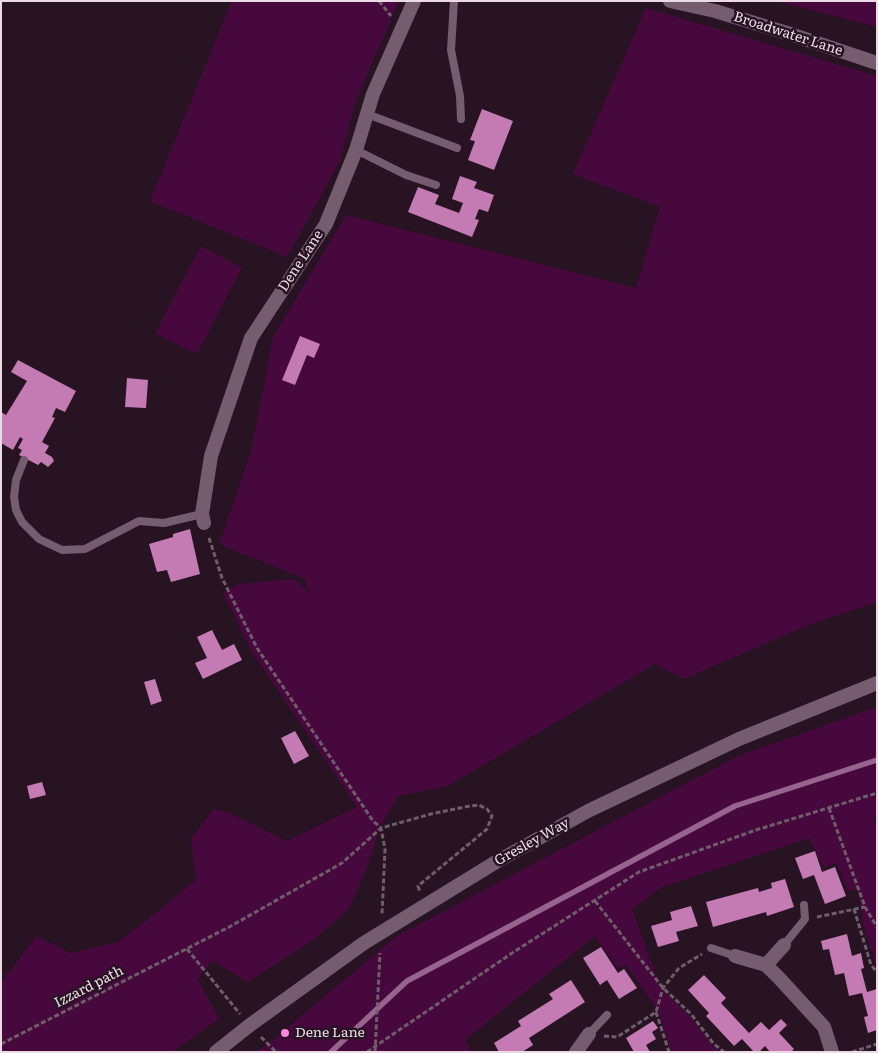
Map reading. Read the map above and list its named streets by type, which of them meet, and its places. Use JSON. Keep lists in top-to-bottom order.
{
  "streets": {
    "street": ["Broadwater Lane", "Dene Lane", "Gresley Way"],
    "path": ["Izzard path"]
  },
  "places": ["Dene Lane"]
}
